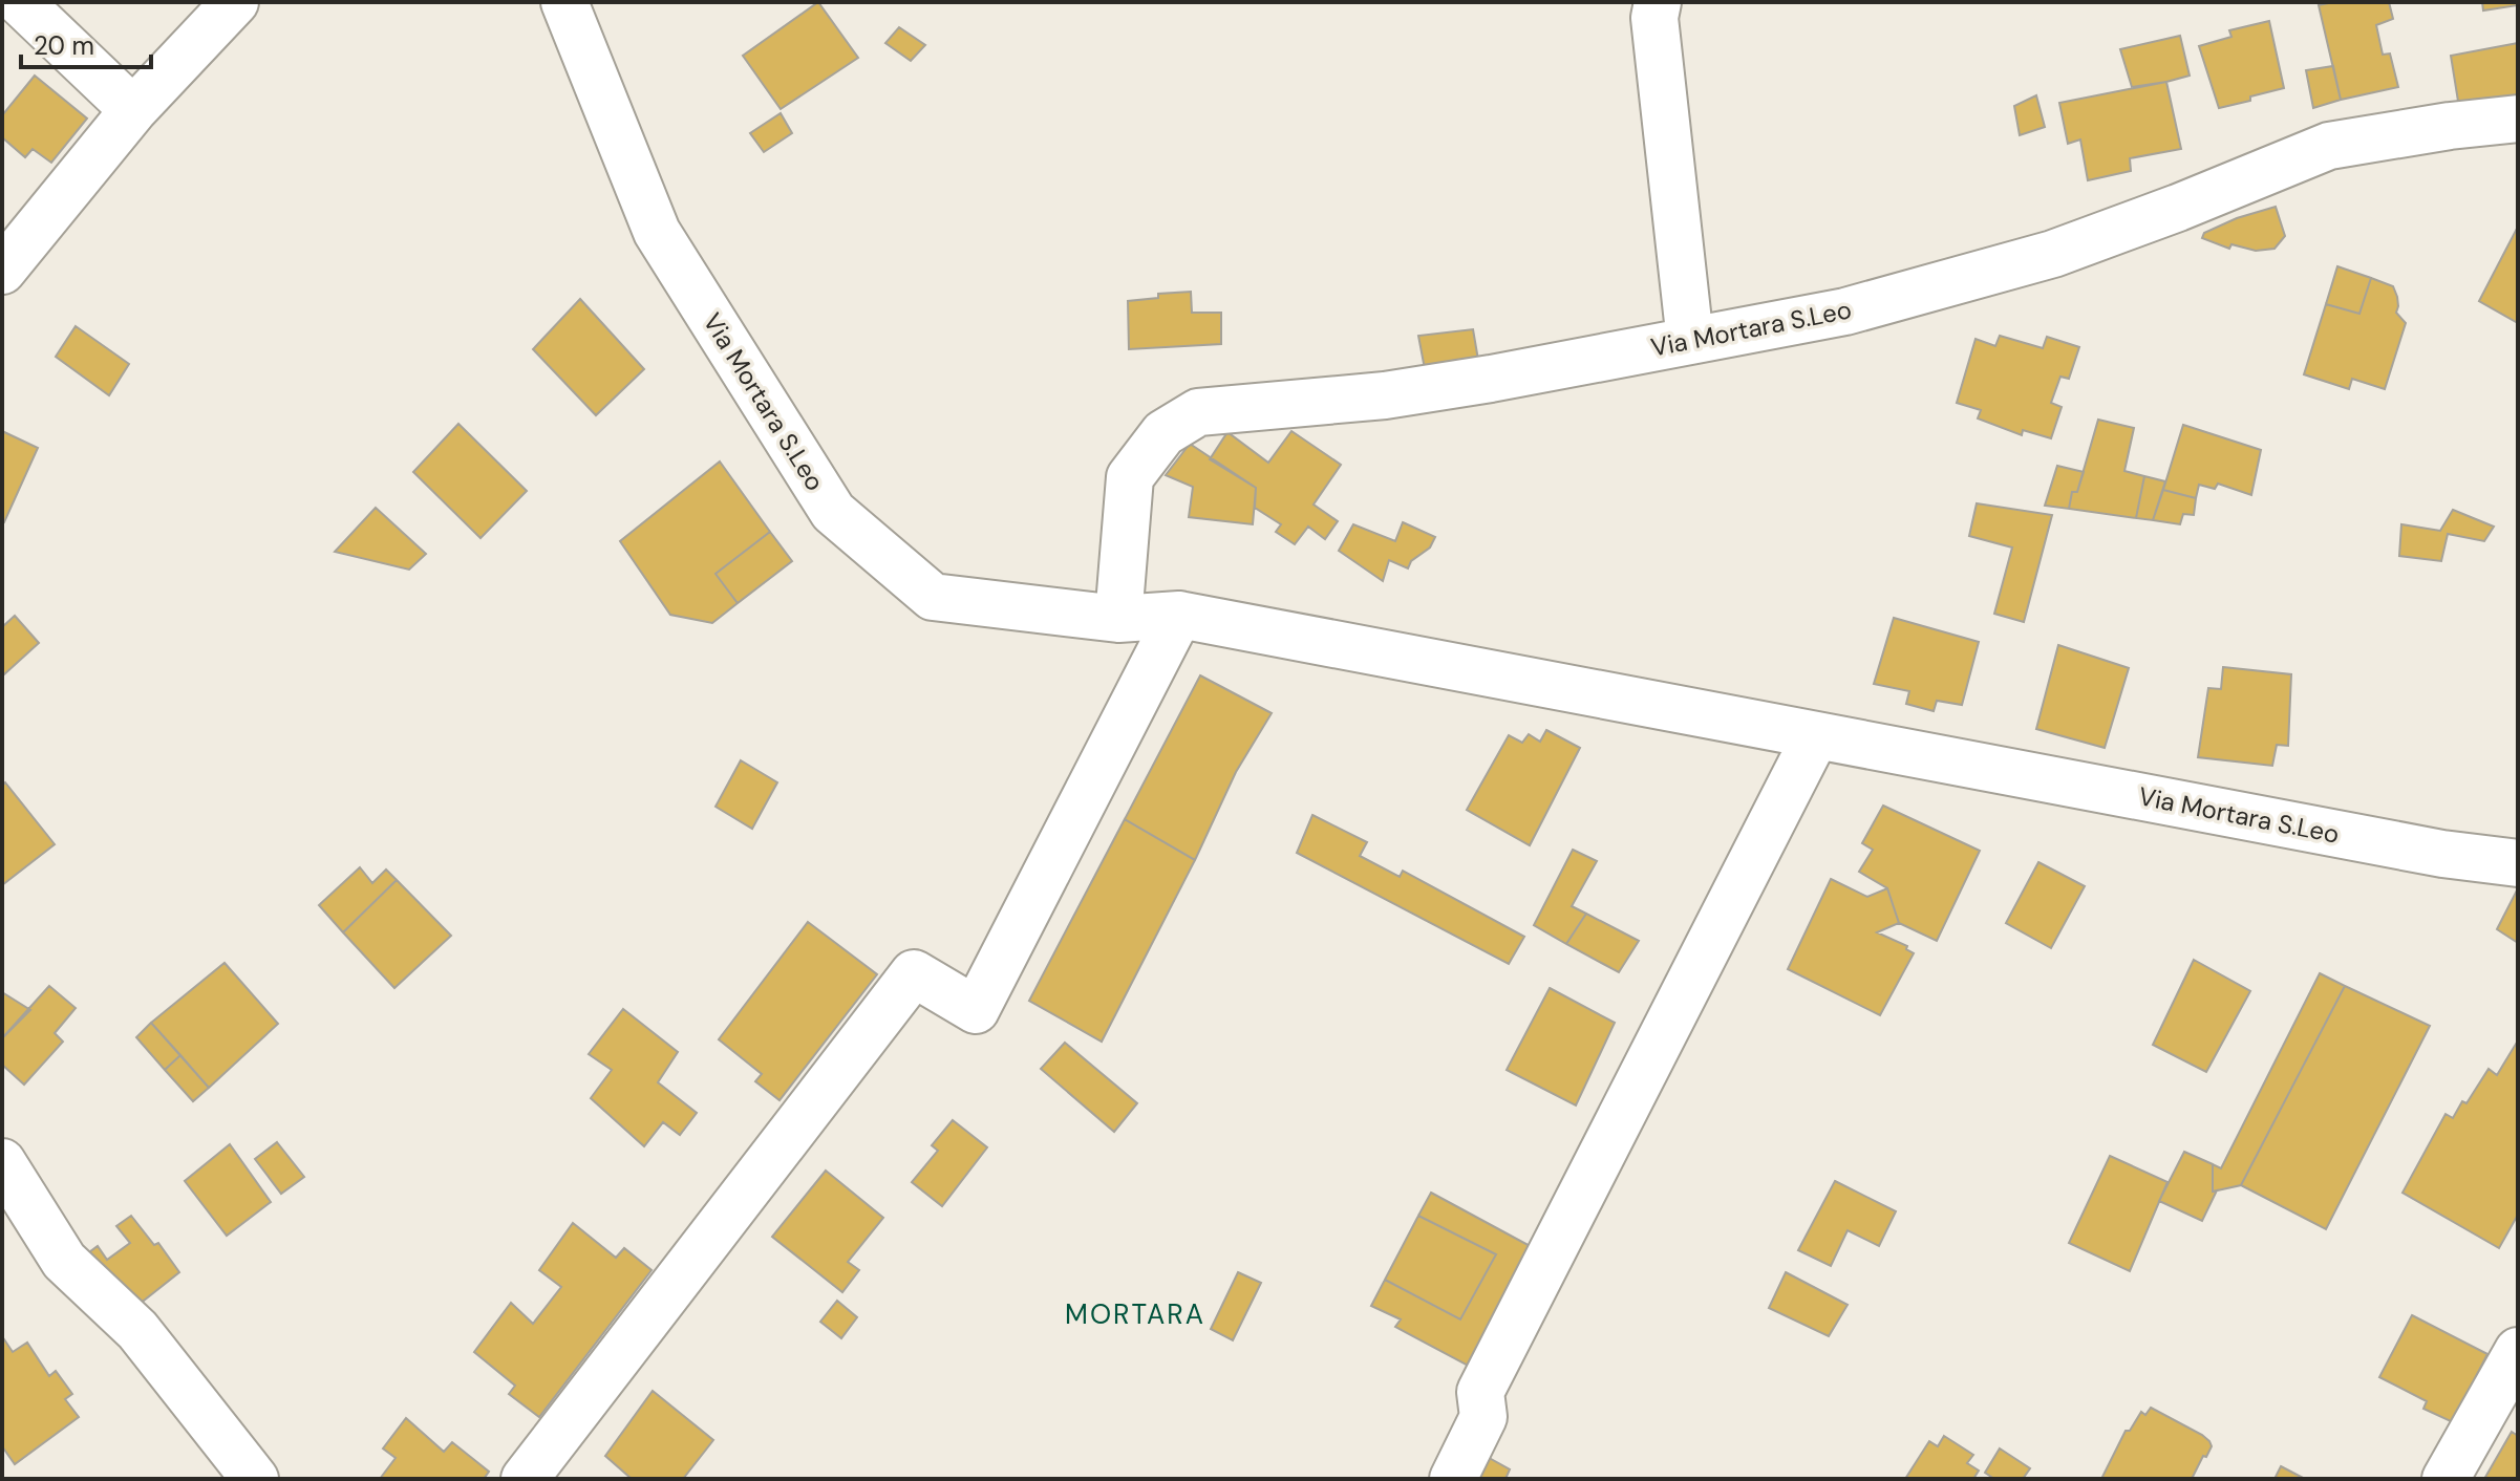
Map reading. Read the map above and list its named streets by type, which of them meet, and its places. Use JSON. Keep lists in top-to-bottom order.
{
  "streets": {
    "street": ["Via Mortara S.Leo"]
  },
  "districts": ["MORTARA"],
  "scale_bar": "20 m"
}
